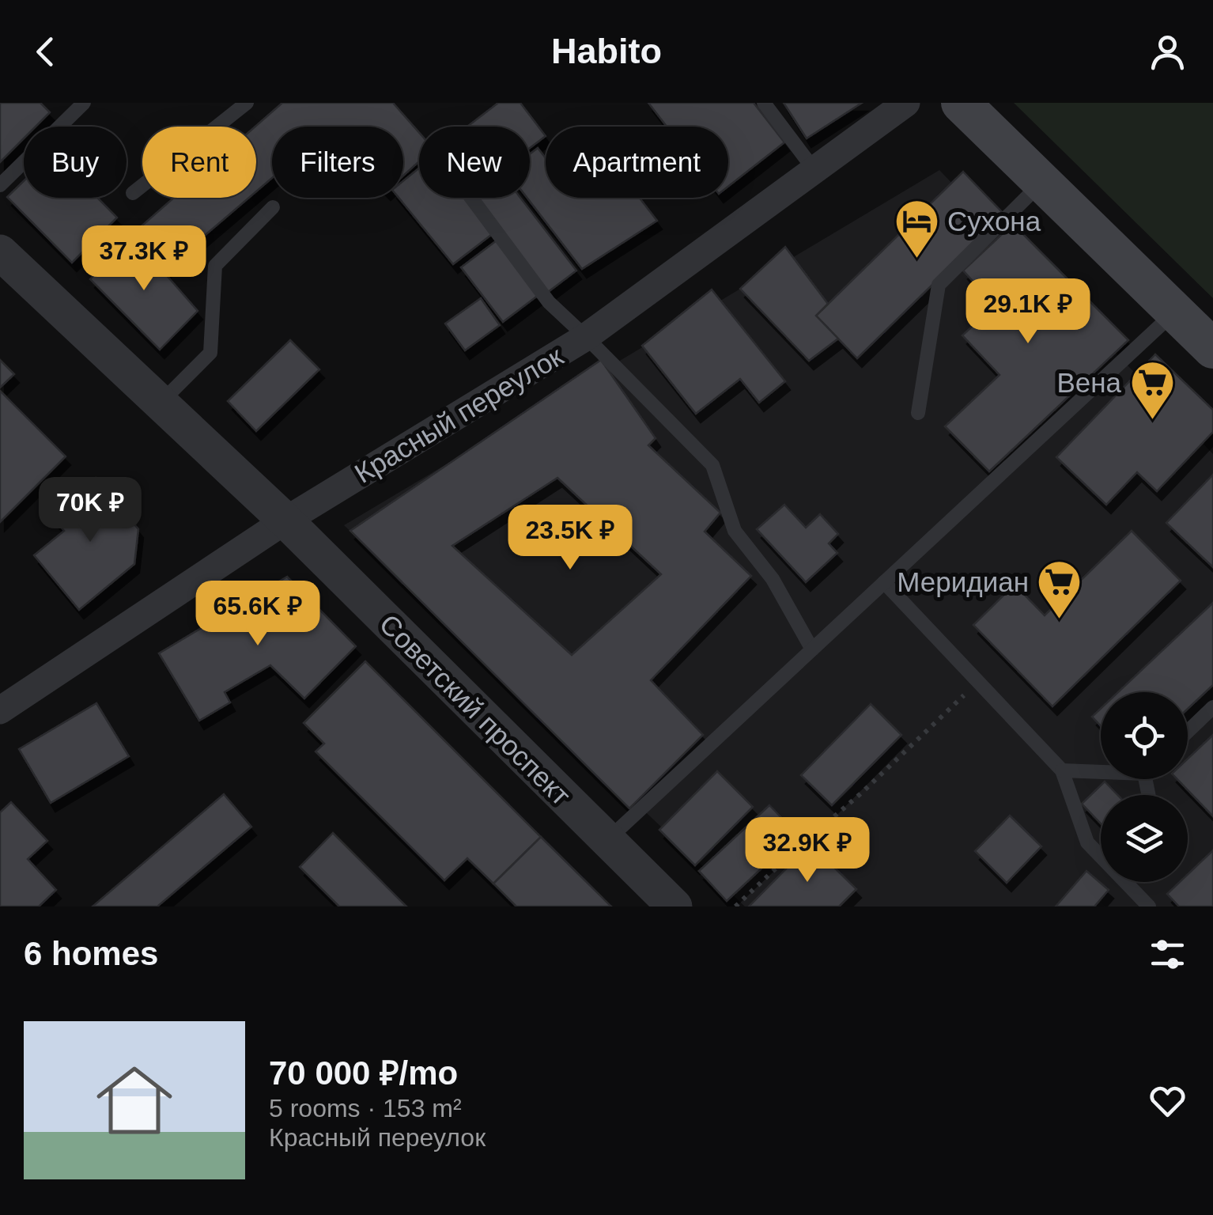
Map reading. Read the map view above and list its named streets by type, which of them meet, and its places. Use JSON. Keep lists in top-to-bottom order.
{
  "streets": {
    "street": ["Красный переулок", "Советский проспект"]
  },
  "crossings": [
    ["Красный переулок", "Советский проспект"]
  ],
  "places": {
    "hotel": ["Сухона"],
    "supermarket": ["Вена", "Меридиан"]
  },
  "page": {
    "header": "Habito",
    "chip": [
      "Buy",
      "Rent",
      "Filters",
      "New",
      "Apartment"
    ],
    "price": [
      "37.3K ₽",
      "29.1K ₽",
      "70K ₽",
      "23.5K ₽",
      "65.6K ₽",
      "32.9K ₽"
    ],
    "heading": "6 homes",
    "list": [
      {
        "name": "70 000 ₽/mo",
        "note": "5 rooms · 153 m² · Красный переулок"
      }
    ]
  }
}
